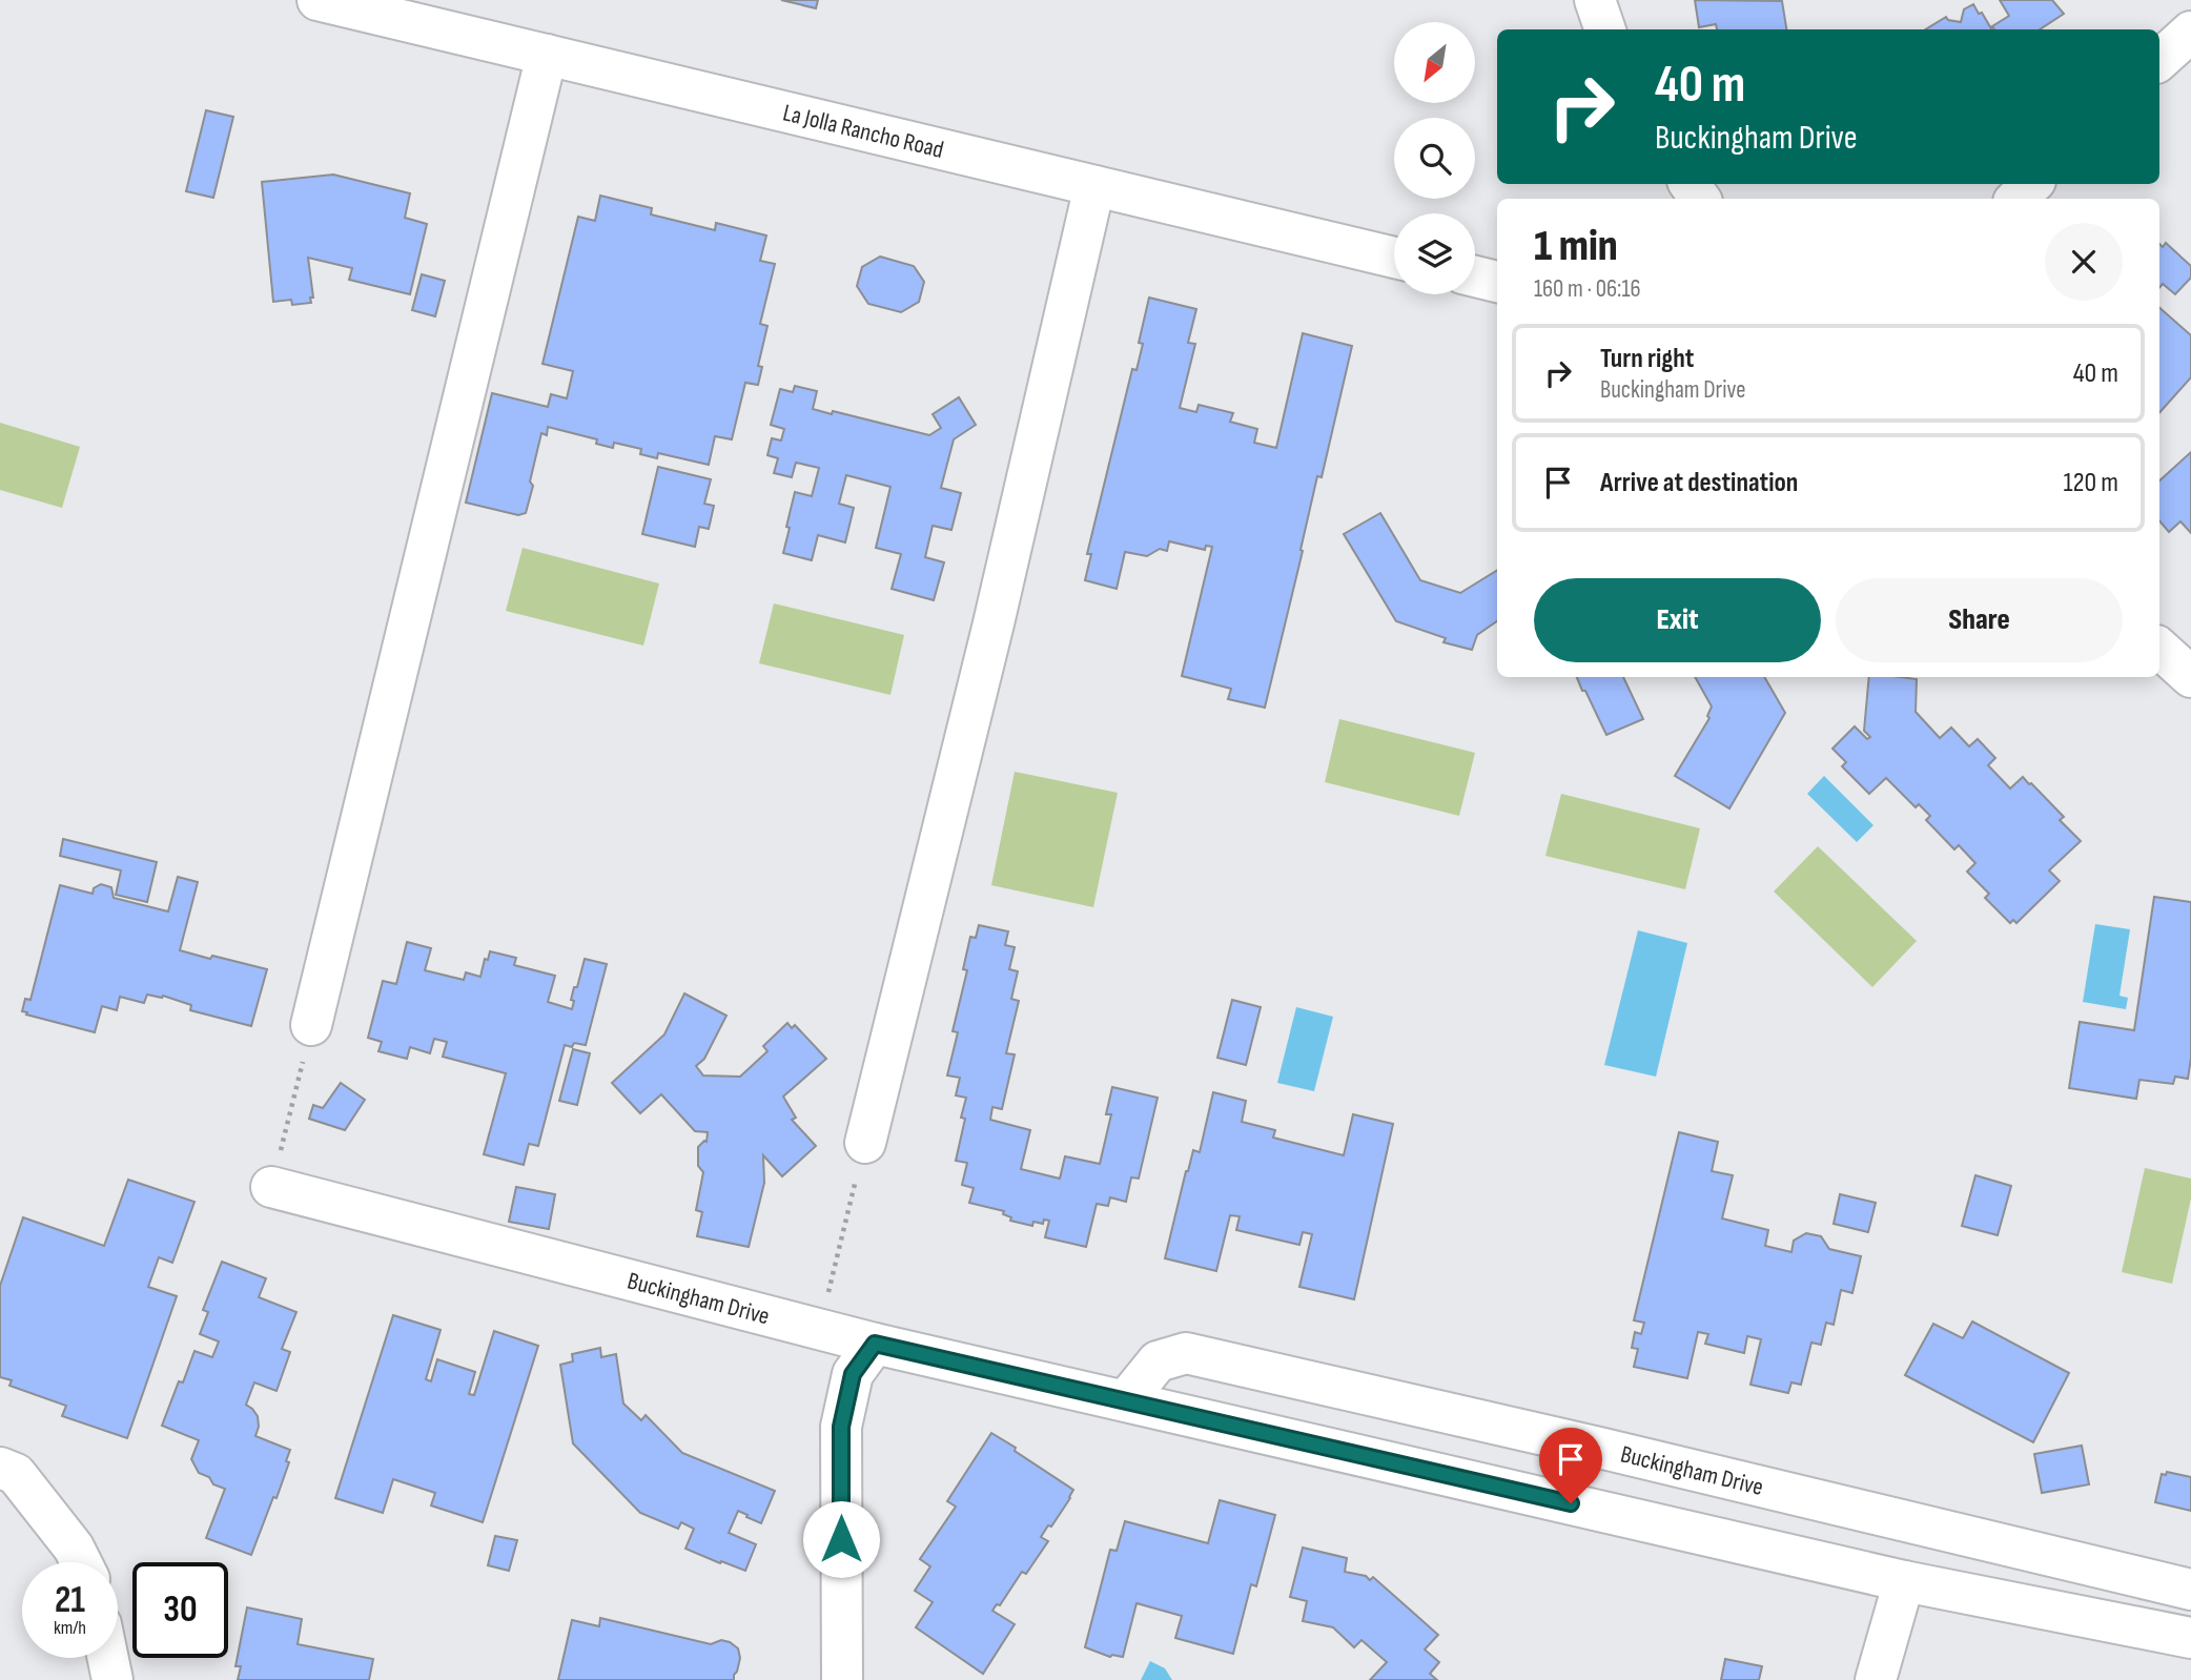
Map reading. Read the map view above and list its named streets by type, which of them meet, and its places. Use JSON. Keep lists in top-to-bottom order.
{
  "streets": {
    "street": ["La Jolla Rancho Road", "Buckingham Drive"]
  },
  "north": "bottom left",
  "page": {
    "turn": ["40 m", "Buckingham Drive"],
    "heading": ["1 min", "160 m · 06:16"],
    "list": [
      {
        "name": "Turn right",
        "note": "Buckingham Drive",
        "value": "40 m"
      },
      {
        "name": "Arrive at destination",
        "value": "120 m"
      }
    ],
    "buttons": ["Exit", "Share"],
    "speed": "21 km/h",
    "limit": "30"
  }
}
